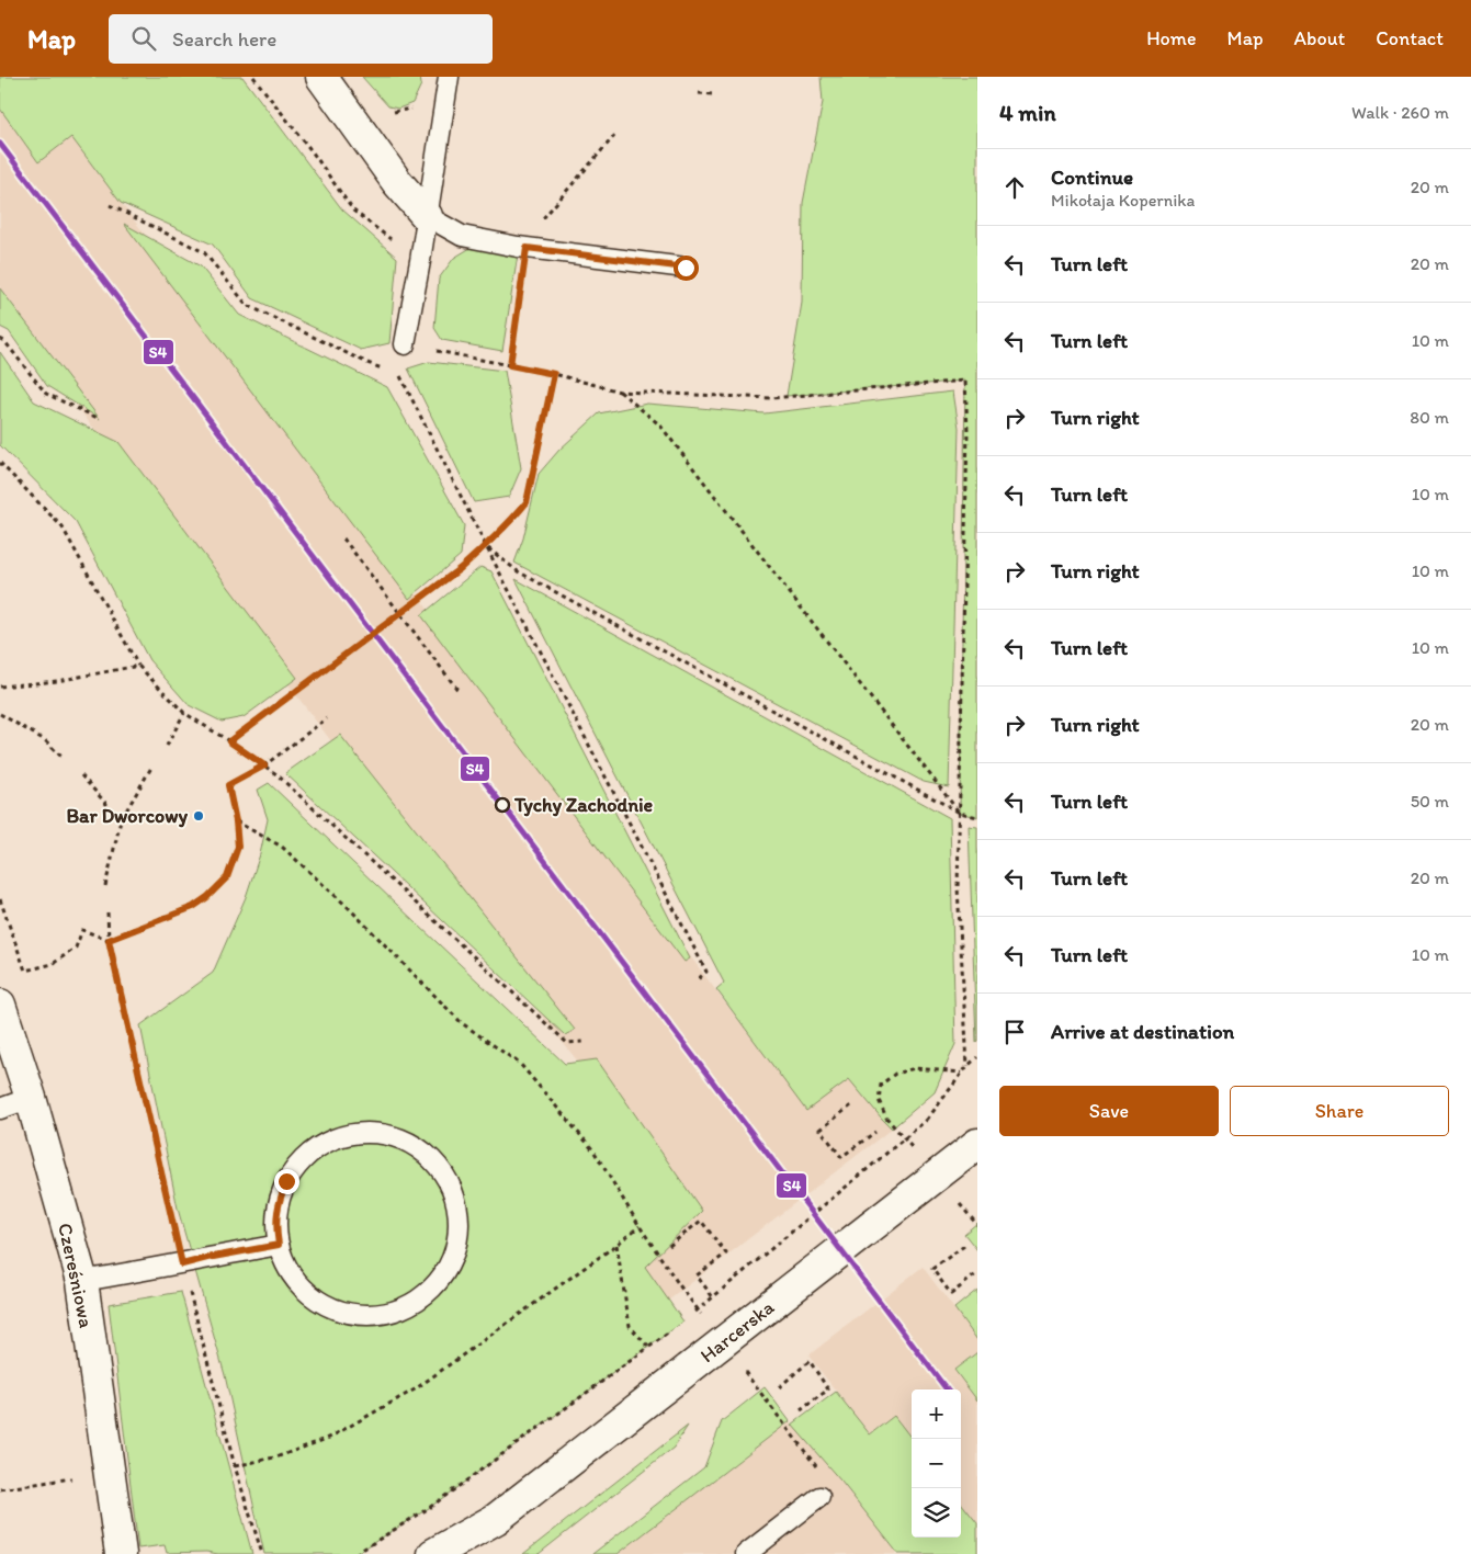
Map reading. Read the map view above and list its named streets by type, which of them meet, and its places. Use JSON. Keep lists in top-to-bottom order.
{
  "streets": {
    "street": ["Czereśniowa", "Harcerska"]
  },
  "places": ["Tychy Zachodnie", "Bar Dworcowy"],
  "lines": ["transit line S4"],
  "page": {
    "header": "Map",
    "search": "Search here",
    "nav": [
      "Home",
      "Map",
      "About",
      "Contact"
    ],
    "heading": ["4 min", "Walk · 260 m"],
    "list": [
      ["Continue", "Mikołaja Kopernika", "20 m"],
      ["Turn left", "20 m"],
      ["Turn left", "10 m"],
      ["Turn right", "80 m"],
      ["Turn left", "10 m"],
      ["Turn right", "10 m"],
      ["Turn left", "10 m"],
      ["Turn right", "20 m"],
      ["Turn left", "50 m"],
      ["Turn left", "20 m"],
      ["Turn left", "10 m"],
      "Arrive at destination"
    ],
    "buttons": ["Save", "Share"],
    "map_buttons": ["+", "−"]
  }
}
